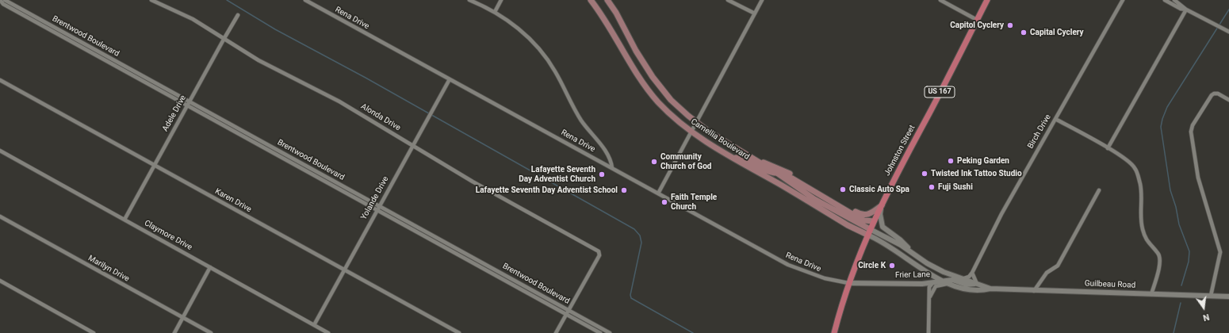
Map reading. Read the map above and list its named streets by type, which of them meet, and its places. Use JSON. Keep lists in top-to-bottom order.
{
  "streets": {
    "main road": ["US 167", "Camellia Boulevard", "Johnston Street"],
    "street": [
      "Rena Drive",
      "Brentwood Boulevard",
      "Adele Drive",
      "Alonda Drive",
      "Birch Drive",
      "Yolande Drive",
      "Karen Drive",
      "Claymore Drive",
      "Marilyn Drive",
      "Frier Lane",
      "Guilbeau Road"
    ]
  },
  "crossings": [
    ["Rena Drive", "Johnston Street"],
    ["Rena Drive", "Yolande Drive"],
    ["Rena Drive", "Frier Lane"],
    ["Brentwood Boulevard", "Adele Drive"],
    ["Brentwood Boulevard", "Alonda Drive"],
    ["Brentwood Boulevard", "Yolande Drive"],
    ["Adele Drive", "Alonda Drive"],
    ["Adele Drive", "Karen Drive"],
    ["Adele Drive", "Claymore Drive"],
    ["Alonda Drive", "Yolande Drive"],
    ["Camellia Boulevard", "Johnston Street"],
    ["Camellia Boulevard", "Guilbeau Road"],
    ["Johnston Street", "Frier Lane"],
    ["Johnston Street", "Guilbeau Road"],
    ["Yolande Drive", "Karen Drive"],
    ["Yolande Drive", "Claymore Drive"],
    ["Frier Lane", "Guilbeau Road"]
  ],
  "places": [
    "Capitol Cyclery",
    "Capital Cyclery",
    "Peking Garden",
    "Community Church of God",
    "Twisted Ink Tattoo Studio",
    "Lafayette Seventh Day Adventist Church",
    "Fuji Sushi",
    "Classic Auto Spa",
    "Lafayette Seventh Day Adventist School",
    "Faith Temple Church",
    "Circle K"
  ],
  "north": "bottom"
}
